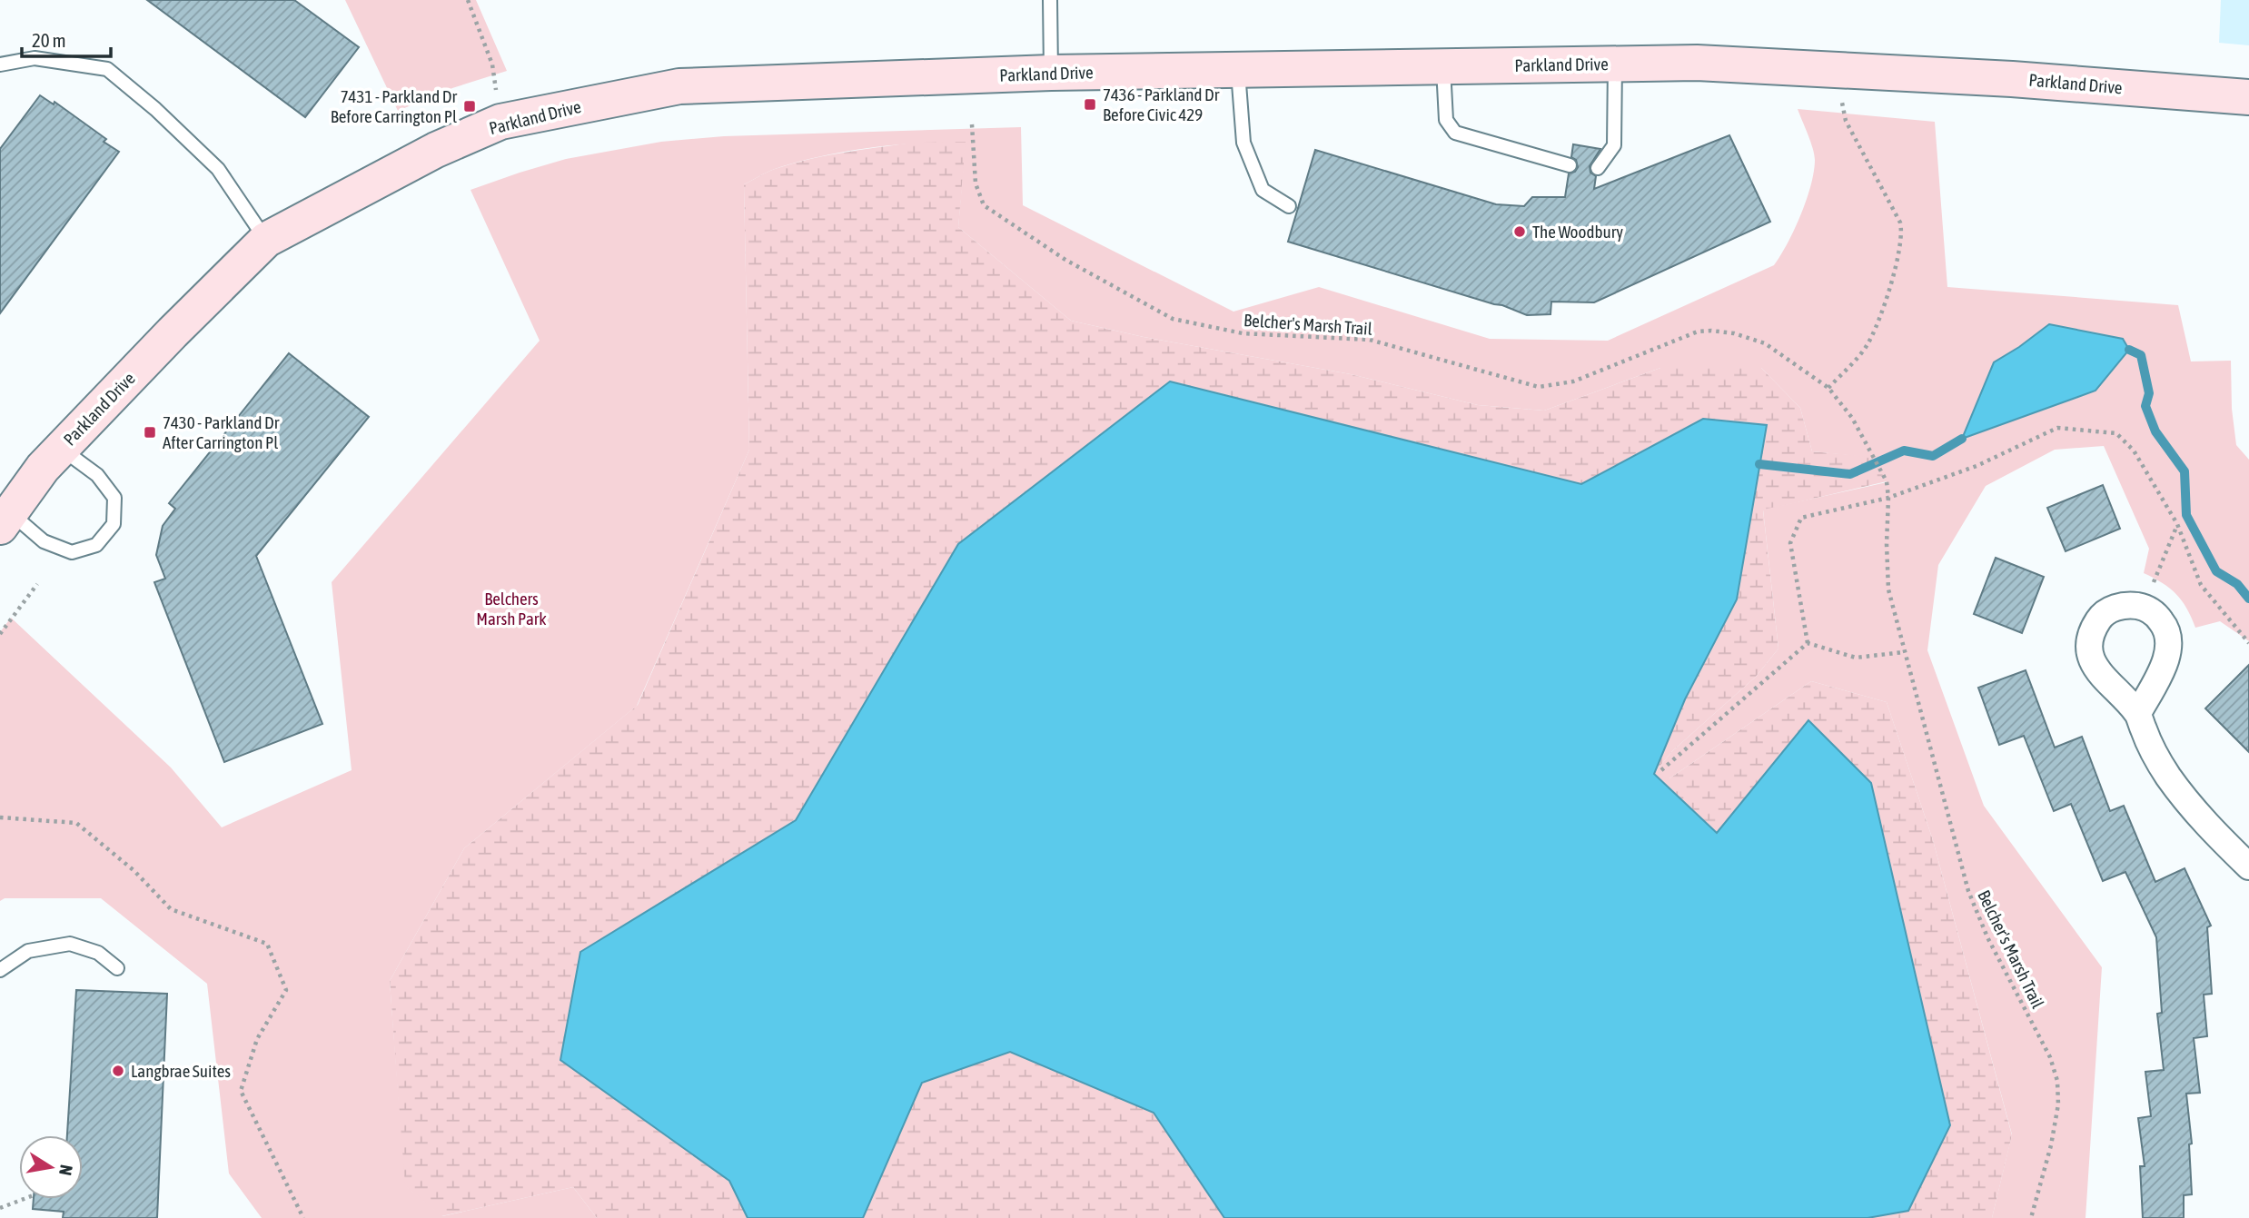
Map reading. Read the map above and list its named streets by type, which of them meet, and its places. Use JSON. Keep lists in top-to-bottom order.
{
  "streets": {
    "street": ["Parkland Drive"],
    "path": ["Belcher's Marsh Trail"]
  },
  "parks": ["Belchers Marsh Park"],
  "places": {
    "transit": ["7436 - Parkland Dr Before Civic 429", "7431 - Parkland Dr Before Carrington Pl", "7430 - Parkland Dr After Carrington Pl"],
    "other": ["The Woodbury", "Langbrae Suites"]
  },
  "scale_bar": "20 m",
  "north": "right"
}
